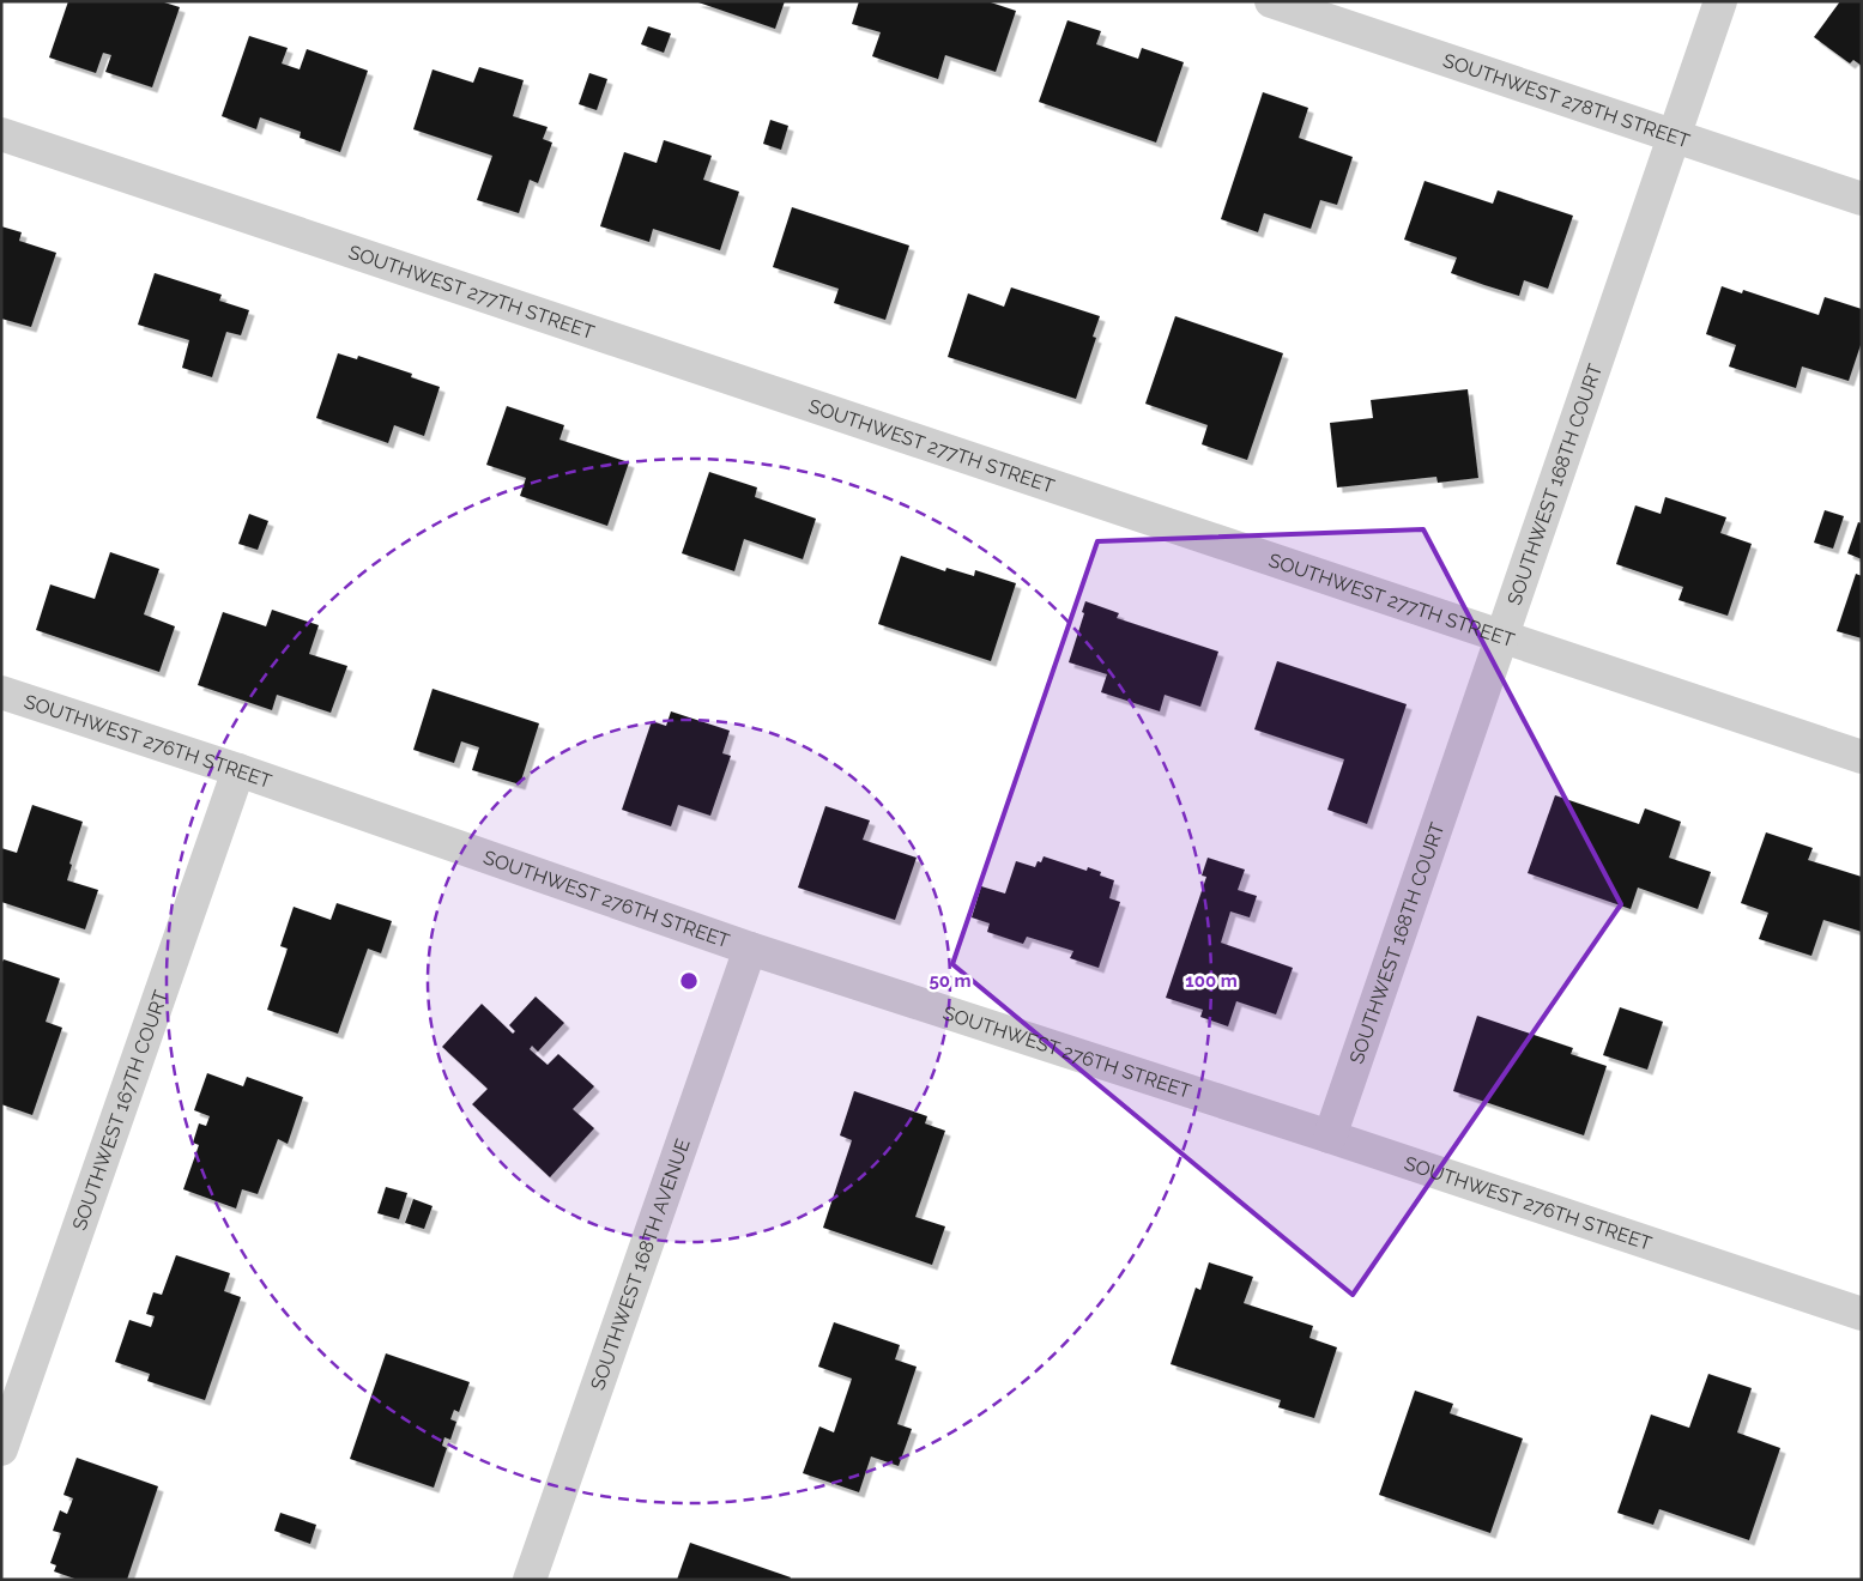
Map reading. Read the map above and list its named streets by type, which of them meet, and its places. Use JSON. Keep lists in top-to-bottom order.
{
  "streets": {
    "street": [
      "SOUTHWEST 278TH STREET",
      "SOUTHWEST 277TH STREET",
      "SOUTHWEST 168TH COURT",
      "SOUTHWEST 276TH STREET",
      "SOUTHWEST 167TH COURT",
      "SOUTHWEST 168TH AVENUE"
    ]
  },
  "crossings": [
    ["SOUTHWEST 278TH STREET", "SOUTHWEST 168TH COURT"],
    ["SOUTHWEST 277TH STREET", "SOUTHWEST 168TH COURT"],
    ["SOUTHWEST 168TH COURT", "SOUTHWEST 276TH STREET"],
    ["SOUTHWEST 276TH STREET", "SOUTHWEST 167TH COURT"],
    ["SOUTHWEST 276TH STREET", "SOUTHWEST 168TH AVENUE"]
  ],
  "rings": ["50 m", "100 m"]
}
